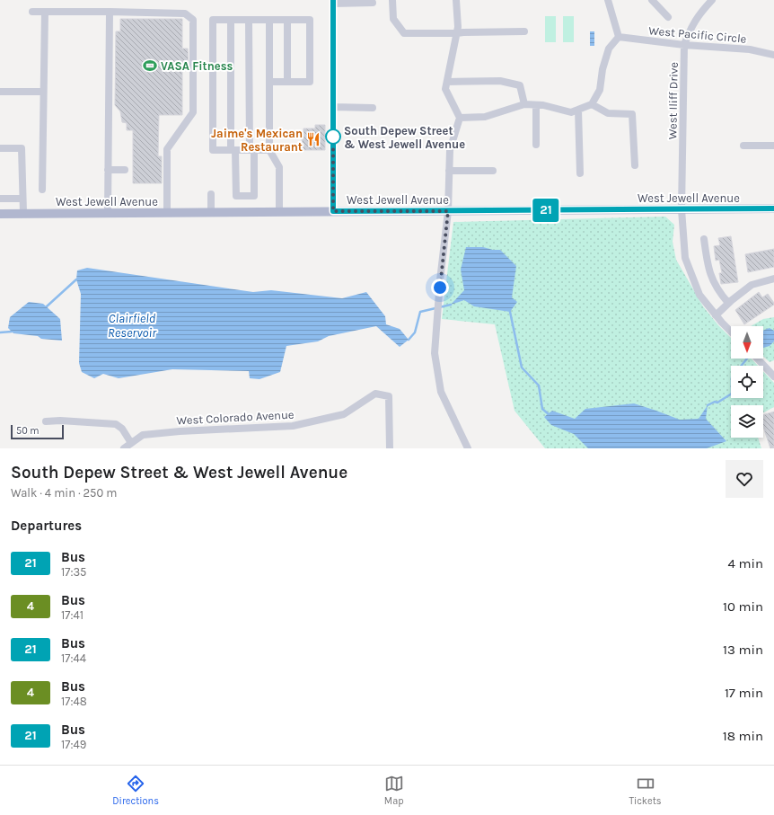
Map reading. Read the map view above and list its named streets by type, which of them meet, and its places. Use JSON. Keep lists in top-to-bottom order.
{
  "streets": {
    "main road": ["West Jewell Avenue"],
    "street": ["West Pacific Circle", "West Iliff Drive", "West Colorado Avenue"]
  },
  "crossings": [
    ["West Pacific Circle", "West Iliff Drive"],
    ["West Iliff Drive", "West Jewell Avenue"]
  ],
  "water": ["Clairfield Reservoir"],
  "places": {
    "sports": ["VASA Fitness"],
    "other": ["South Depew Street & West Jewell Avenue"],
    "restaurant": ["Jaime's Mexican Restaurant"]
  },
  "lines": ["bus line 21"],
  "scale_bar": "50 m",
  "north": "bottom",
  "page": {
    "on_map": "21",
    "scale": "50 m",
    "heading": [
      ["South Depew Street & West Jewell Avenue", "Walk · 4 min · 250 m"],
      "Departures"
    ],
    "list": [
      {
        "mark": "21",
        "name": "Bus",
        "note": "17:35",
        "value": "4 min"
      },
      {
        "mark": "4",
        "name": "Bus",
        "note": "17:41",
        "value": "10 min"
      },
      {
        "mark": "21",
        "name": "Bus",
        "note": "17:44",
        "value": "13 min"
      },
      {
        "mark": "4",
        "name": "Bus",
        "note": "17:48",
        "value": "17 min"
      },
      {
        "mark": "21",
        "name": "Bus",
        "note": "17:49",
        "value": "18 min"
      }
    ],
    "tabs": ["Directions", "Map", "Tickets"]
  }
}
